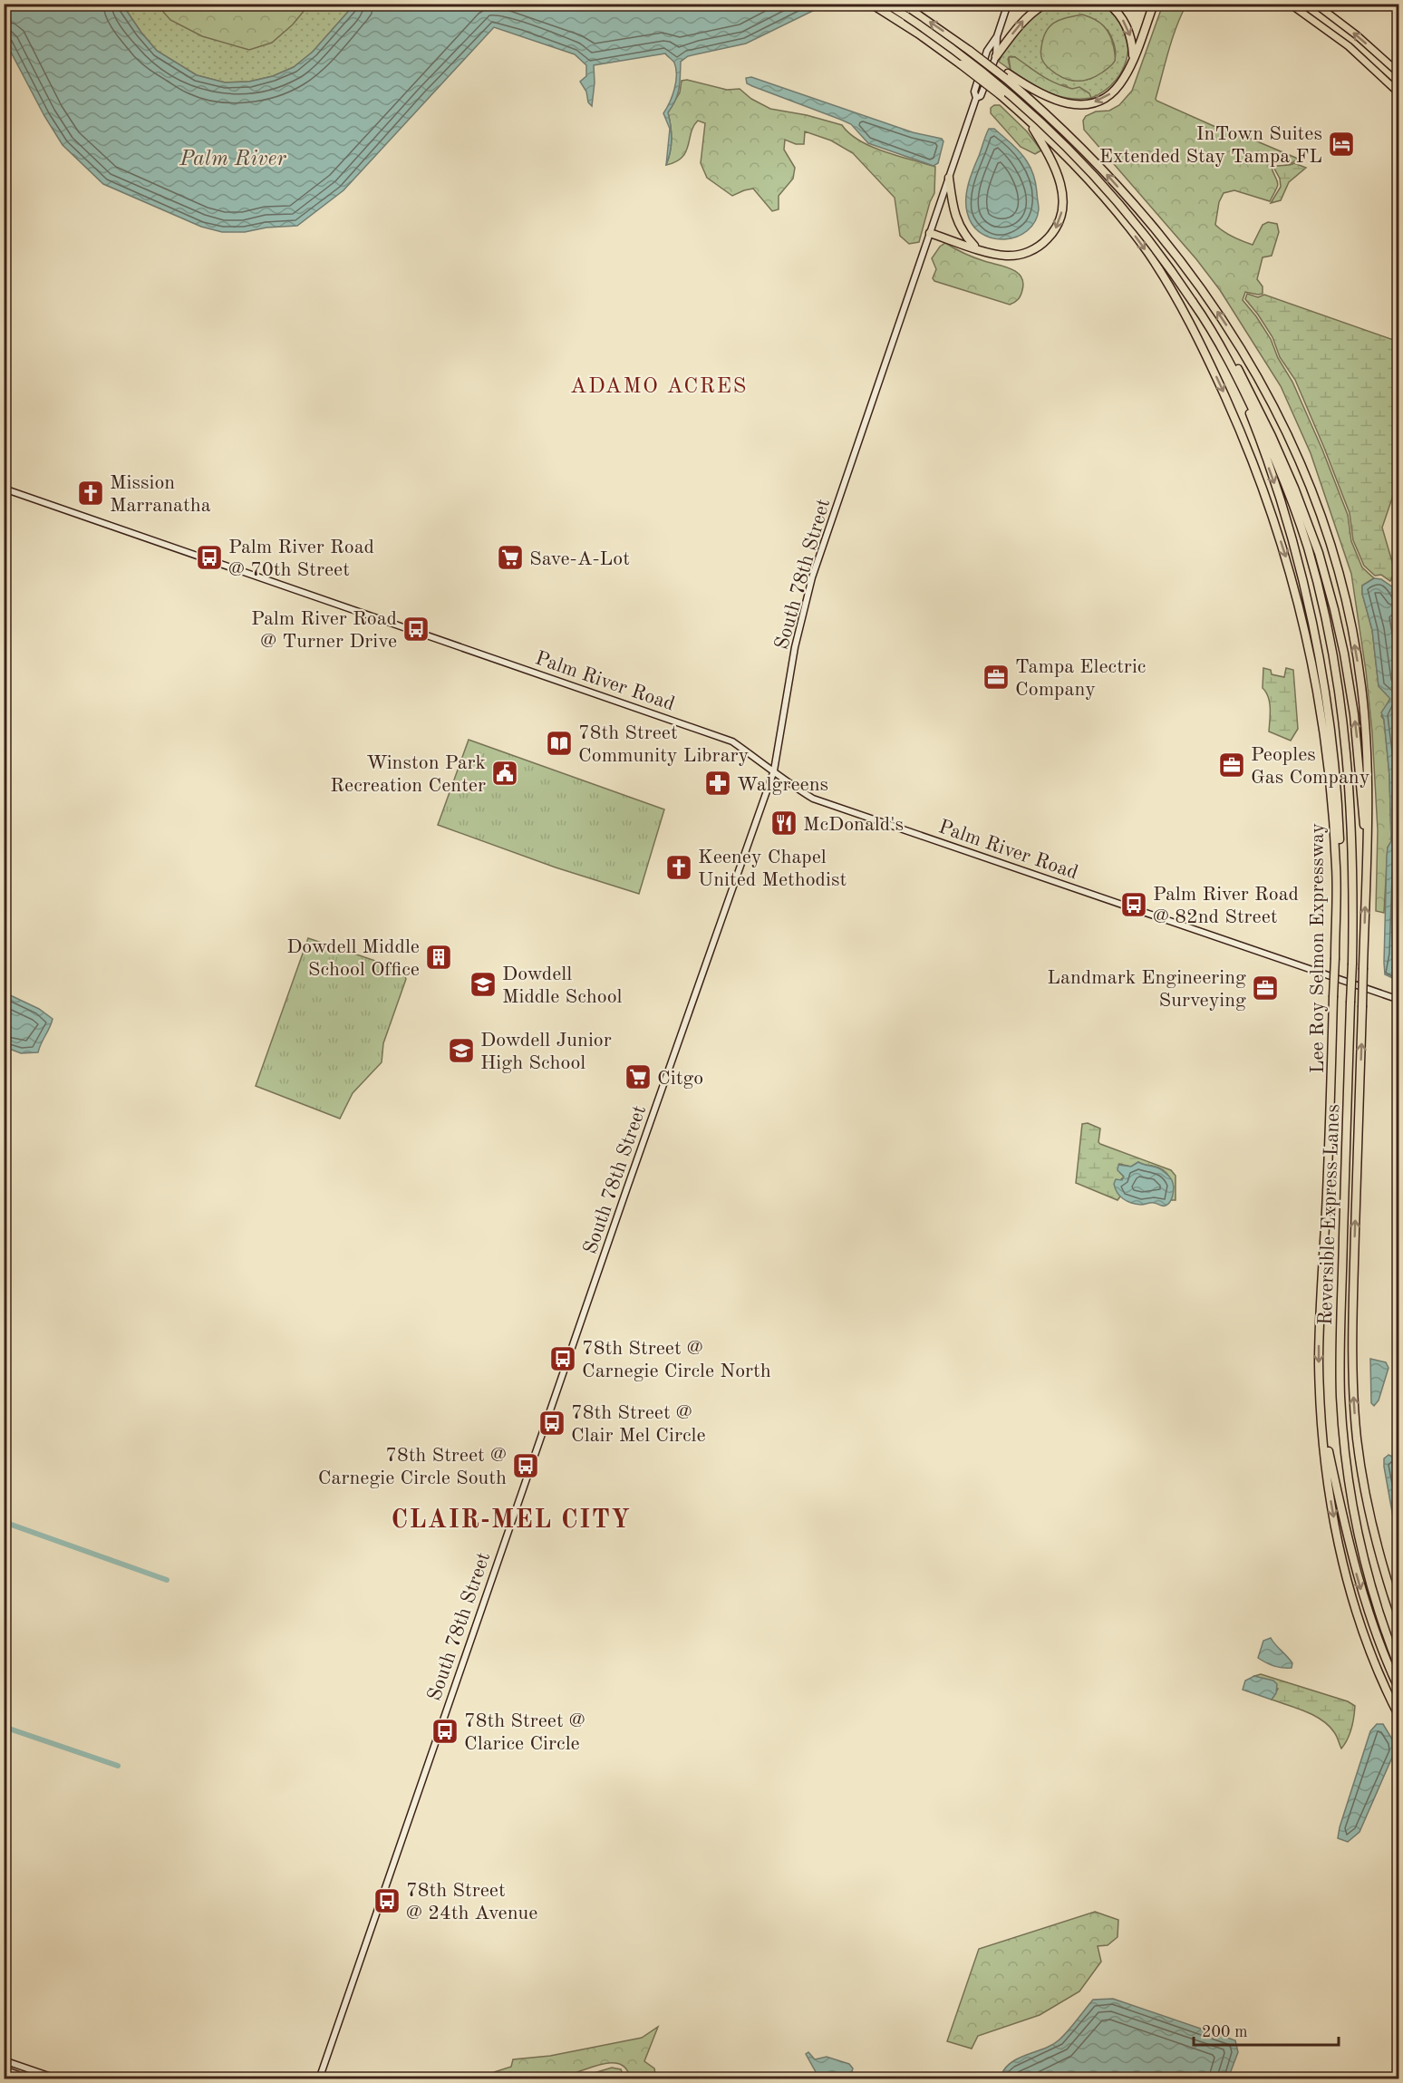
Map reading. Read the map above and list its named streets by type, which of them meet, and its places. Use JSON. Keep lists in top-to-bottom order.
{
  "streets": {
    "highway": ["Lee Roy Selmon Expressway", "Reversible Express Lanes"],
    "street": ["South 78th Street", "Palm River Road"]
  },
  "crossings": [
    ["South 78th Street", "Palm River Road"]
  ],
  "districts": ["ADAMO ACRES", "CLAIR-MEL CITY"],
  "water": ["Palm River"],
  "places": {
    "hotel": ["InTown Suites Extended Stay Tampa FL"],
    "church": ["Mission Marranatha", "Keeney Chapel United Methodist"],
    "bus stop": [
      "Palm River Road @ 70th Street",
      "Palm River Road @ Turner Drive",
      "Palm River Road @ 82nd Street",
      "78th Street @ Carnegie Circle North",
      "78th Street @ Clair Mel Circle",
      "78th Street @ Carnegie Circle South",
      "78th Street @ Clarice Circle",
      "78th Street @ 24th Avenue"
    ],
    "supermarket": ["Save-A-Lot", "Citgo"],
    "office": ["Tampa Electric Company", "Peoples Gas Company", "Landmark Engineering Surveying"],
    "library": ["78th Street Community Library"],
    "public building": ["Winston Park Recreation Center"],
    "pharmacy": ["Walgreens"],
    "restaurant": ["McDonald's"],
    "building": ["Dowdell Middle School Office"],
    "school or university": ["Dowdell Middle School", "Dowdell Junior High School"]
  },
  "scale_bar": "200 m"
}
